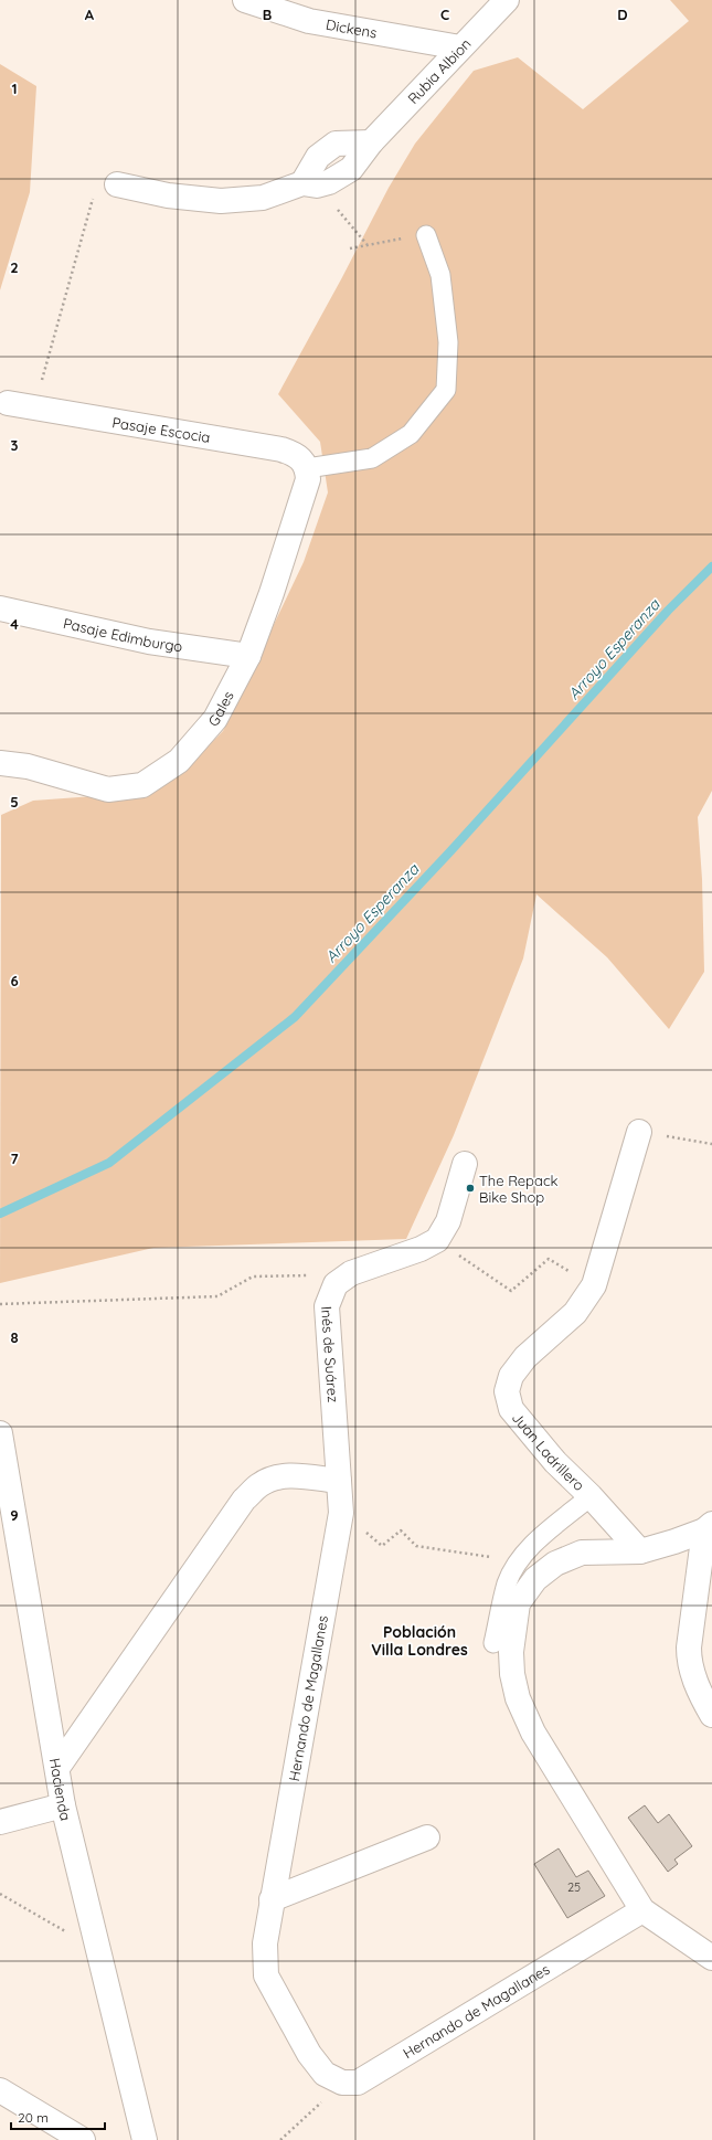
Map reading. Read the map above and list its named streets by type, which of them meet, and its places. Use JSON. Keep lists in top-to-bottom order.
{
  "streets": {
    "street": [
      "Dickens",
      "Rubia Albion",
      "Pasaje Escocia",
      "Pasaje Edimburgo",
      "Gales",
      "Inés de Suárez",
      "Juan Ladrillero",
      "Hernando de Magallanes",
      "Hacienda"
    ]
  },
  "crossings": [
    ["Dickens", "Rubia Albion"],
    ["Pasaje Escocia", "Gales"],
    ["Pasaje Edimburgo", "Gales"],
    ["Inés de Suárez", "Hernando de Magallanes"]
  ],
  "districts": ["Población Villa Londres"],
  "water": ["Arroyo Esperanza"],
  "places": ["The Repack Bike Shop"],
  "house_numbers": ["25"],
  "scale_bar": "20 m",
  "grid": {
    "columns": [
      "A",
      "B",
      "C",
      "D"
    ],
    "rows": [
      "1",
      "2",
      "3",
      "4",
      "5",
      "6",
      "7",
      "8",
      "9"
    ]
  }
}
